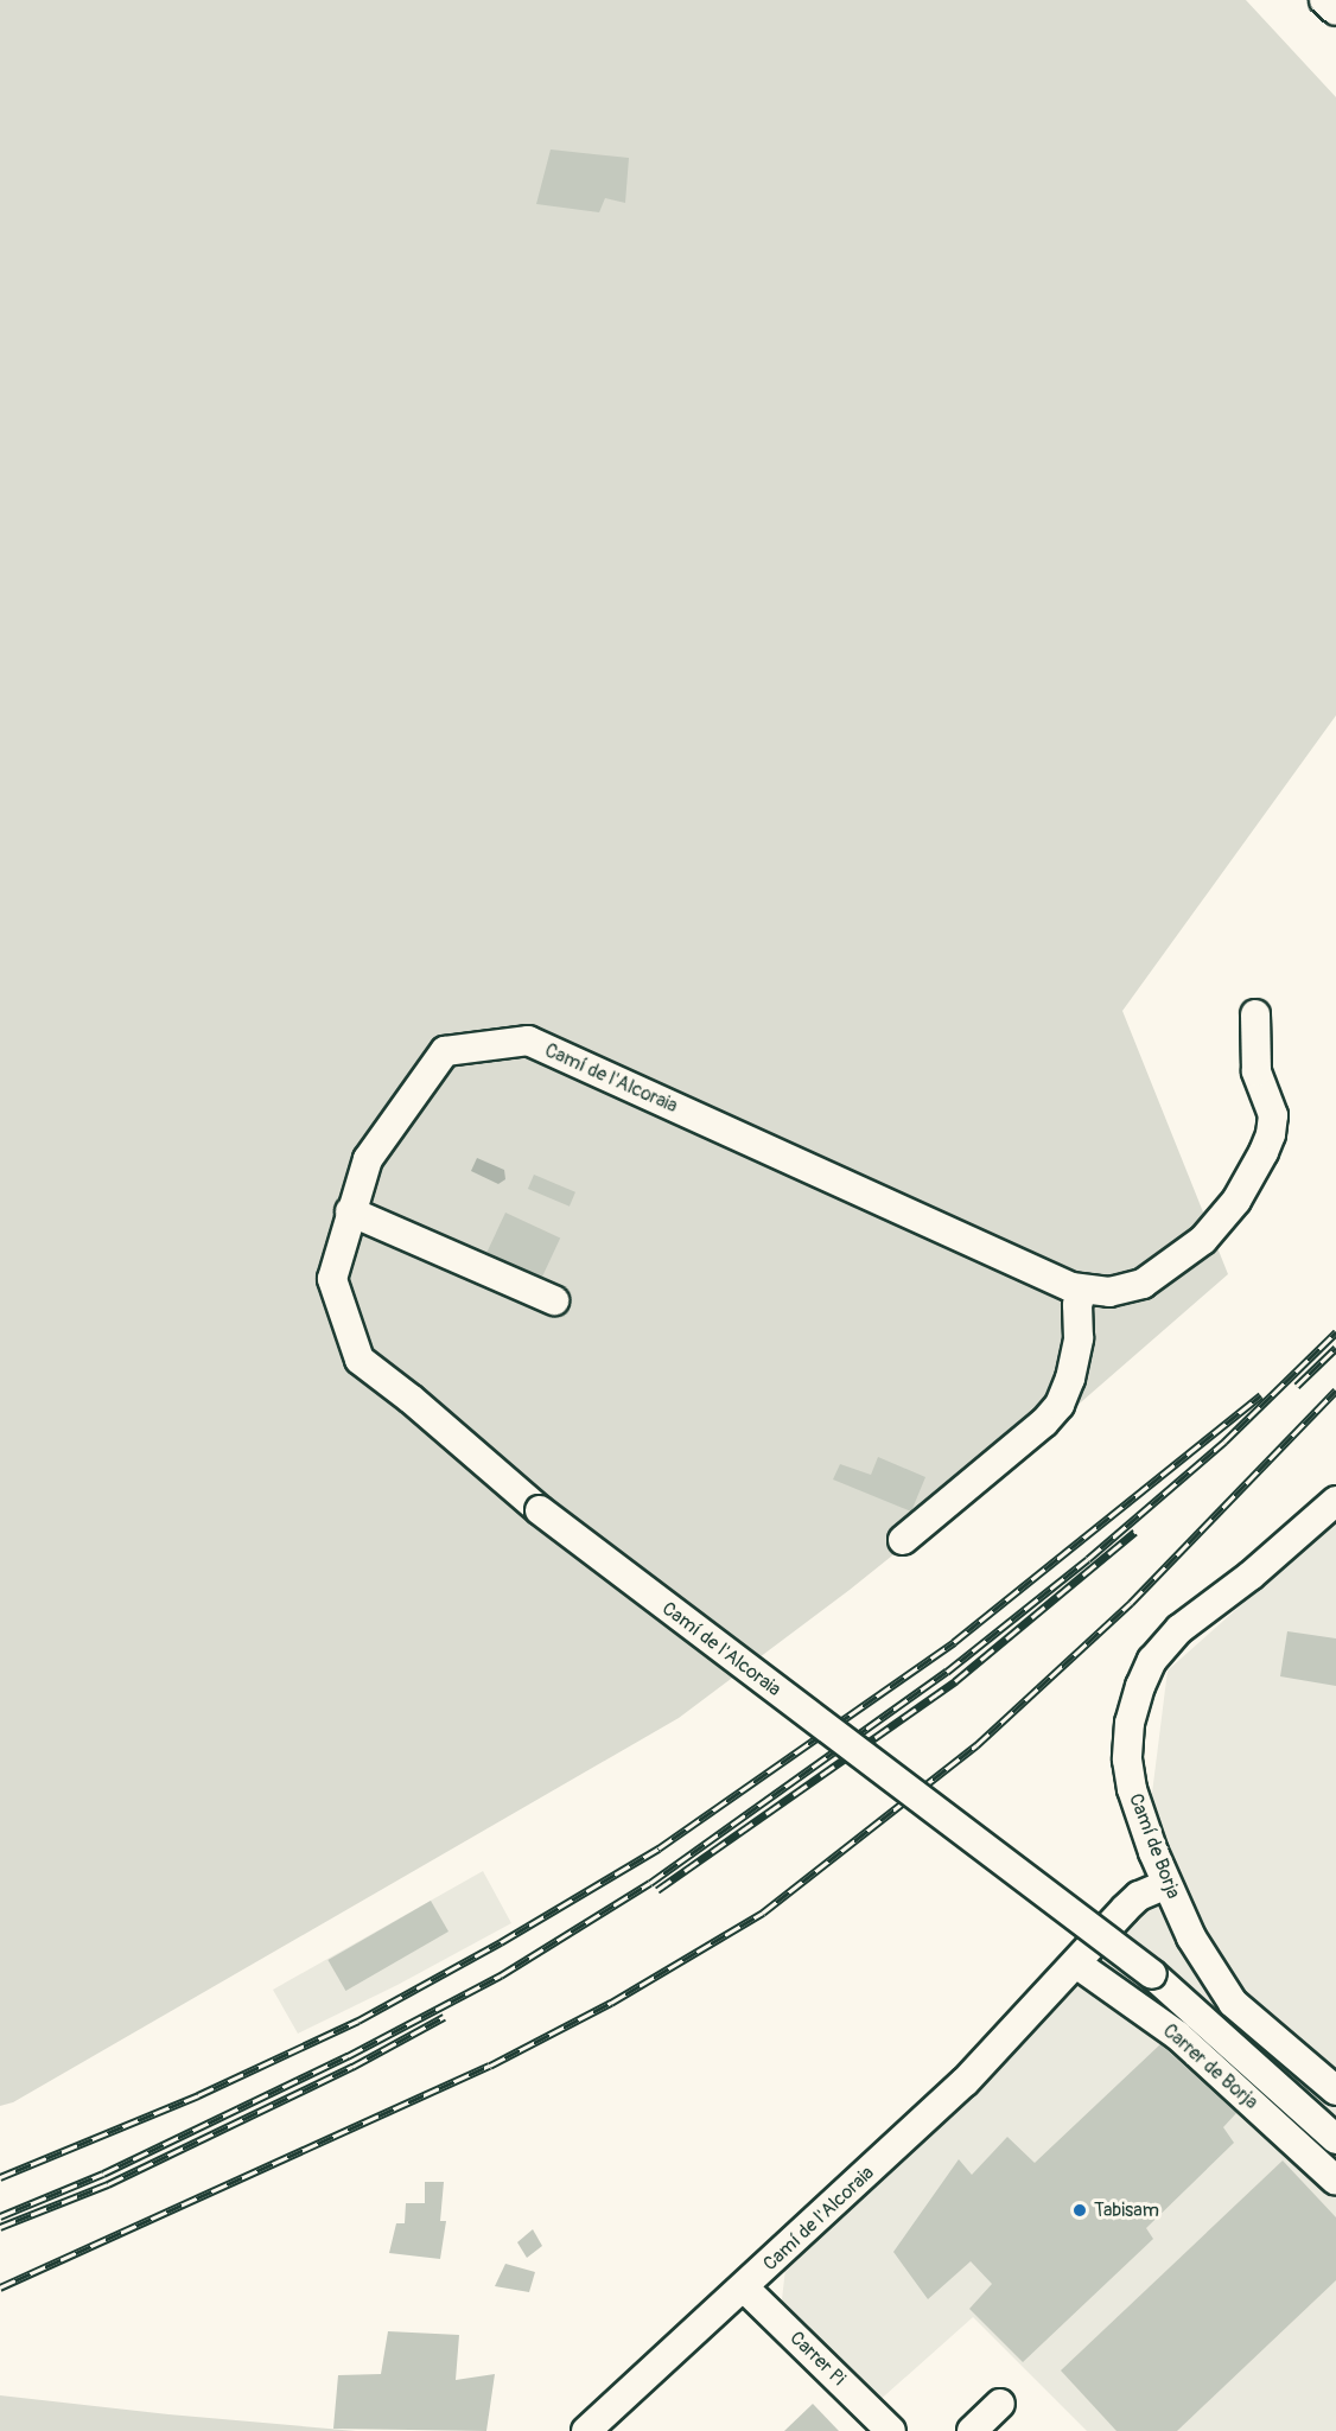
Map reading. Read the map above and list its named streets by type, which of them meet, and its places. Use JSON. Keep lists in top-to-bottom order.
{
  "streets": {
    "street": [
      "Camí de l'Alcoraia",
      "Camí de Borja",
      "Carrer de Borja",
      "Carrer Pi"
    ]
  },
  "crossings": [
    ["Camí de l'Alcoraia", "Camí de Borja"],
    ["Camí de l'Alcoraia", "Carrer de Borja"],
    ["Camí de l'Alcoraia", "Carrer Pi"]
  ],
  "places": ["Tabisam"]
}
